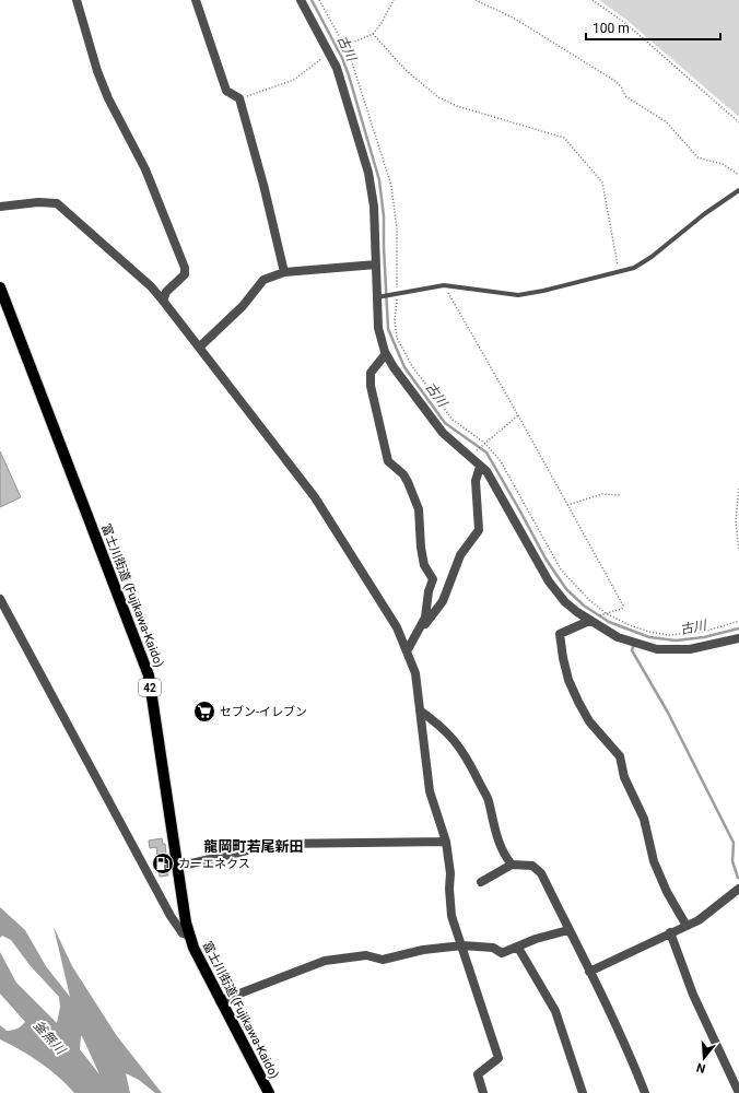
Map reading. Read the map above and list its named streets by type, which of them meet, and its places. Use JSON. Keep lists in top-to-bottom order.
{
  "streets": {
    "main road": ["富士川街道 (Fujikawa-Kaido)", "42"]
  },
  "districts": ["龍岡町若尾新田"],
  "water": ["古川", "釜無川"],
  "places": {
    "supermarket": ["セブン-イレブン"],
    "fuel station": ["カーエネクス"]
  },
  "scale_bar": "100 m",
  "north": "bottom"
}
